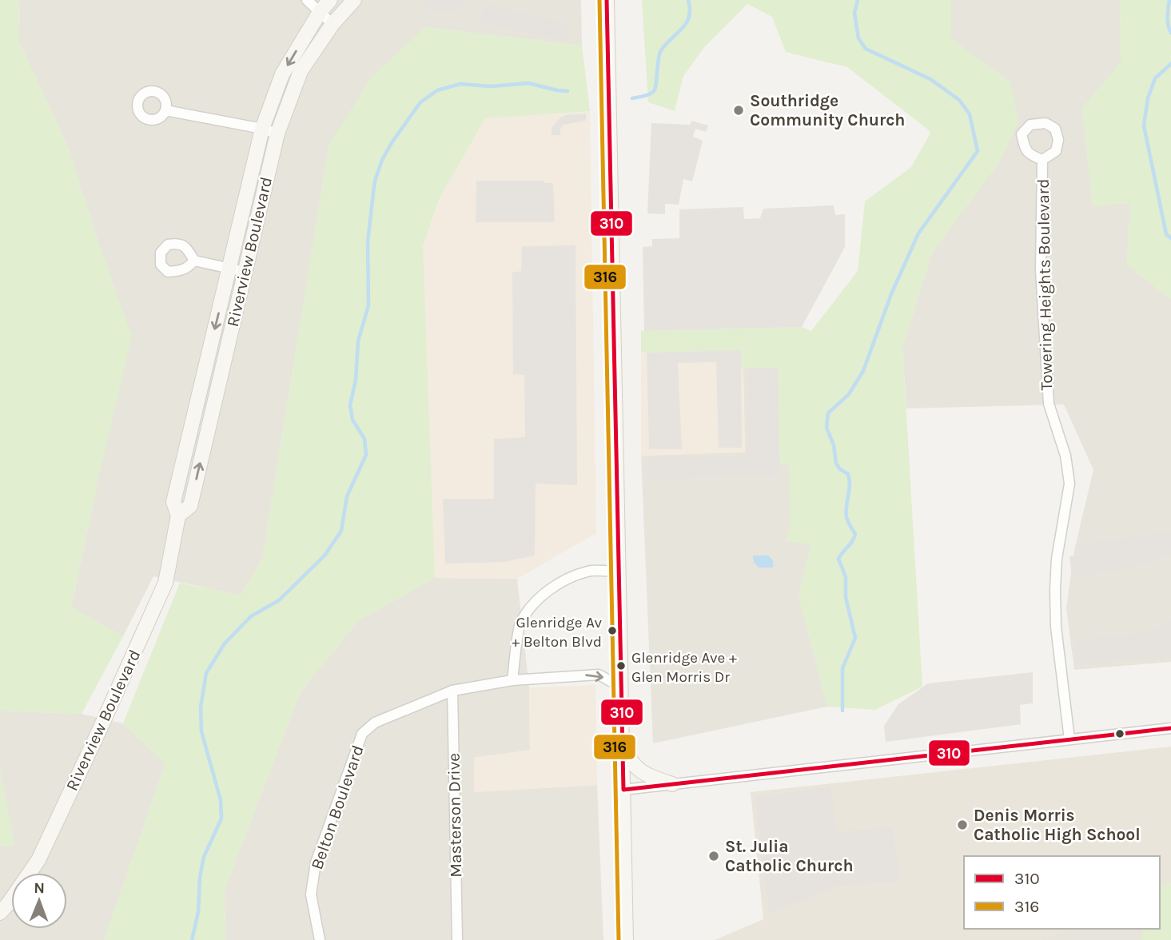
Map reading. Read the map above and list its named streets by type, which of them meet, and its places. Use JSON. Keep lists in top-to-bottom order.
{
  "streets": {
    "street": [
      "Riverview Boulevard",
      "Towering Heights Boulevard",
      "Belton Boulevard",
      "Masterson Drive"
    ]
  },
  "crossings": [
    ["Belton Boulevard", "Masterson Drive"]
  ],
  "places": [
    "Southridge Community Church",
    "Glenridge Av + Belton Blvd",
    "Glenridge Ave + Glen Morris Dr",
    "Denis Morris Catholic High School",
    "St. Julia Catholic Church"
  ],
  "lines": ["transit line 310", "transit line 316"],
  "legend": ["310", "316"],
  "north": "top"
}
